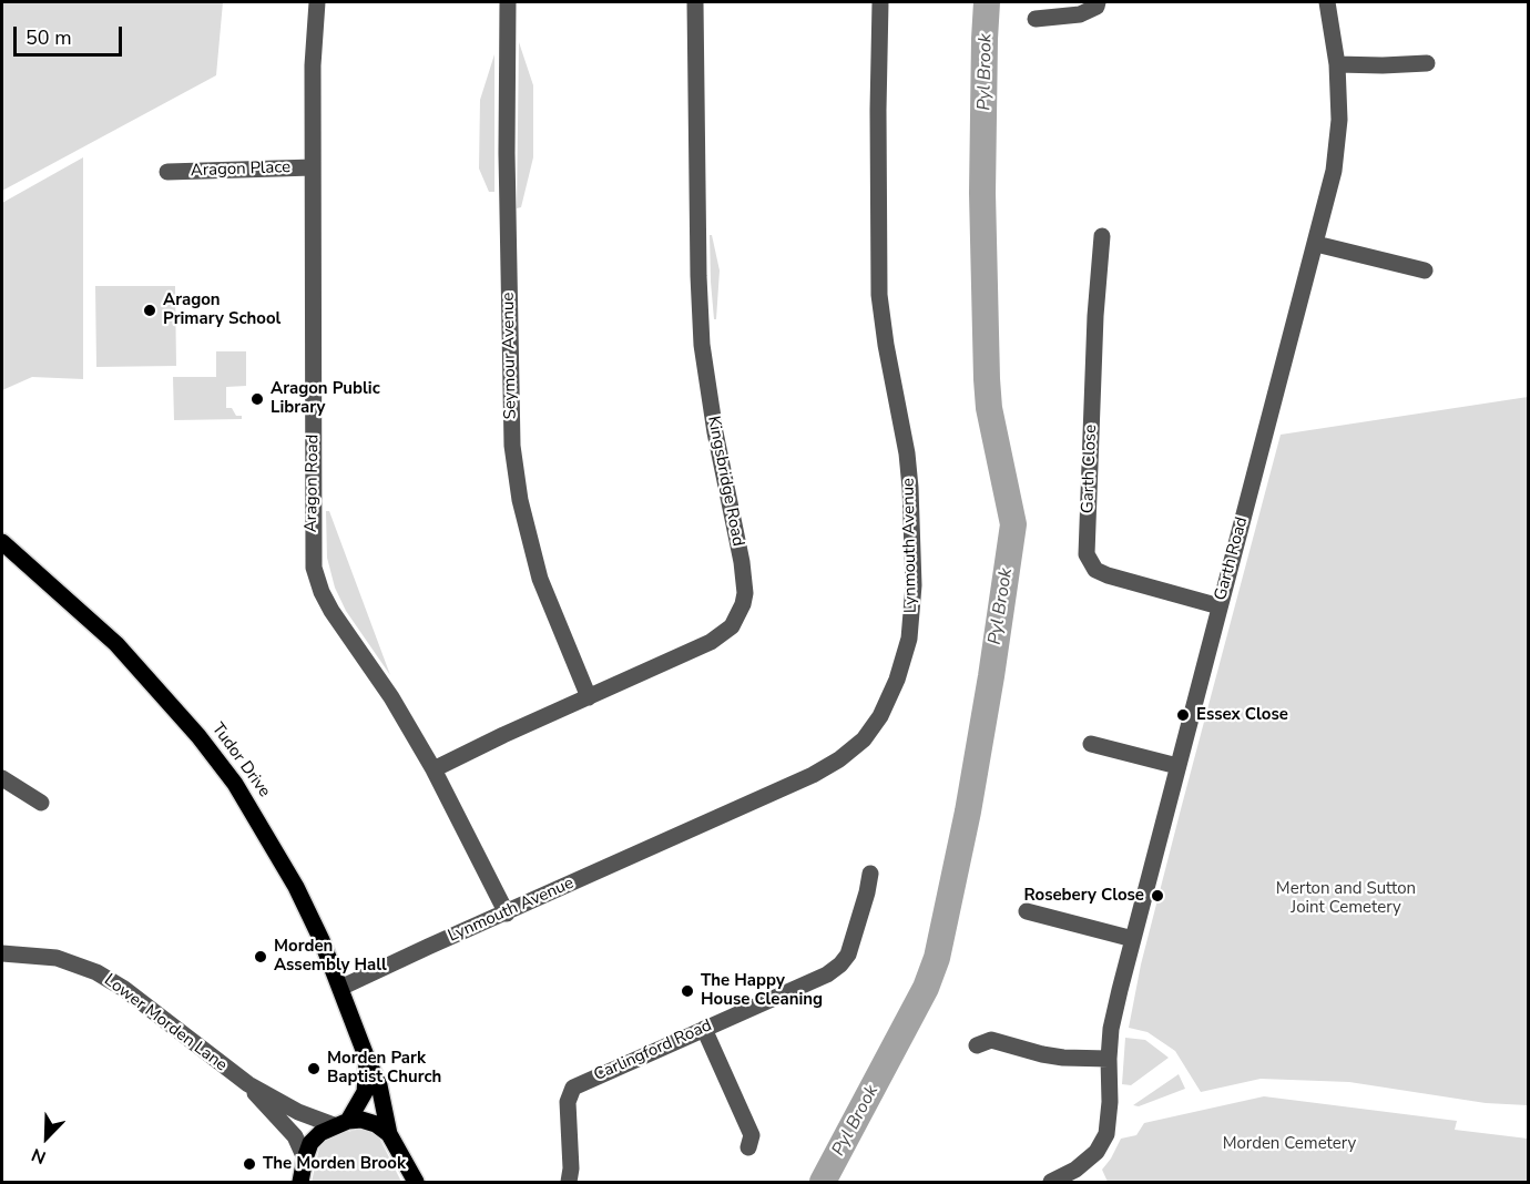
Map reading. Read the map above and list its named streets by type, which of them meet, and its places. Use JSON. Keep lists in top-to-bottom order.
{
  "streets": {
    "main road": ["Tudor Drive"],
    "street": [
      "Aragon Place",
      "Seymour Avenue",
      "Garth Close",
      "Kingsbridge Road",
      "Aragon Road",
      "Lynmouth Avenue",
      "Garth Road",
      "Lower Morden Lane",
      "Carlingford Road"
    ]
  },
  "crossings": [
    ["Aragon Place", "Aragon Road"],
    ["Seymour Avenue", "Kingsbridge Road"],
    ["Garth Close", "Garth Road"],
    ["Kingsbridge Road", "Aragon Road"],
    ["Aragon Road", "Lynmouth Avenue"],
    ["Lynmouth Avenue", "Tudor Drive"],
    ["Tudor Drive", "Lower Morden Lane"]
  ],
  "water": ["Pyl Brook"],
  "parks": ["Merton and Sutton Joint Cemetery", "Morden Cemetery"],
  "places": [
    "Aragon Primary School",
    "Aragon Public Library",
    "Essex Close",
    "Rosebery Close",
    "Morden Assembly Hall",
    "The Happy House Cleaning",
    "Morden Park Baptist Church",
    "The Morden Brook"
  ],
  "scale_bar": "50 m",
  "north": "bottom left"
}
